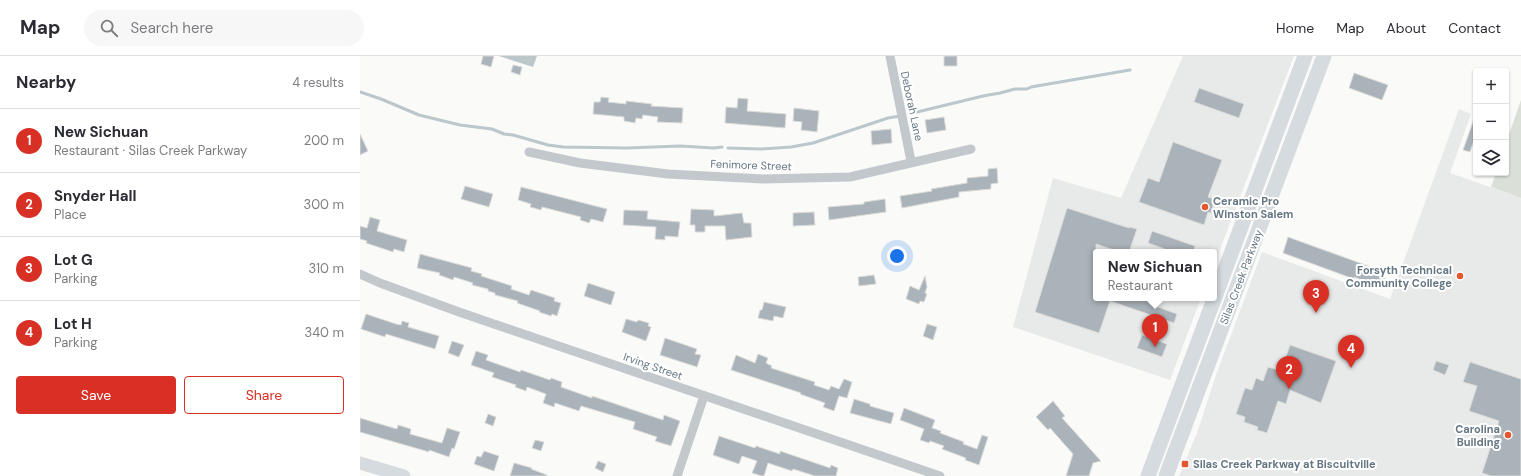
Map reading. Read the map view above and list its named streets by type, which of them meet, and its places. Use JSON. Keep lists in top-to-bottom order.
{
  "streets": {
    "main road": ["Silas Creek Parkway"],
    "street": ["Deborah Lane", "Fenimore Street", "Irving Street"]
  },
  "crossings": [
    ["Deborah Lane", "Fenimore Street"]
  ],
  "places": {
    "other": ["Ceramic Pro Winston Salem", "Forsyth Technical Community College", "Carolina Building"],
    "transit": ["Silas Creek Parkway at Biscuitville"]
  },
  "page": {
    "header": "Map",
    "search": "Search here",
    "nav": [
      "Home",
      "Map",
      "About",
      "Contact"
    ],
    "heading": ["Nearby", "4 results"],
    "map_buttons": ["+", "−"],
    "list": [
      {
        "mark": "1",
        "name": "New Sichuan",
        "note": "Restaurant · Silas Creek Parkway",
        "value": "200 m"
      },
      {
        "mark": "2",
        "name": "Snyder Hall",
        "note": "Place",
        "value": "300 m"
      },
      {
        "mark": "3",
        "name": "Lot G",
        "note": "Parking",
        "value": "310 m"
      },
      {
        "mark": "4",
        "name": "Lot H",
        "note": "Parking",
        "value": "340 m"
      }
    ],
    "popup": ["New Sichuan", "Restaurant"],
    "pins": [
      "3",
      "1",
      "4",
      "2"
    ],
    "buttons": ["Save", "Share"]
  }
}
